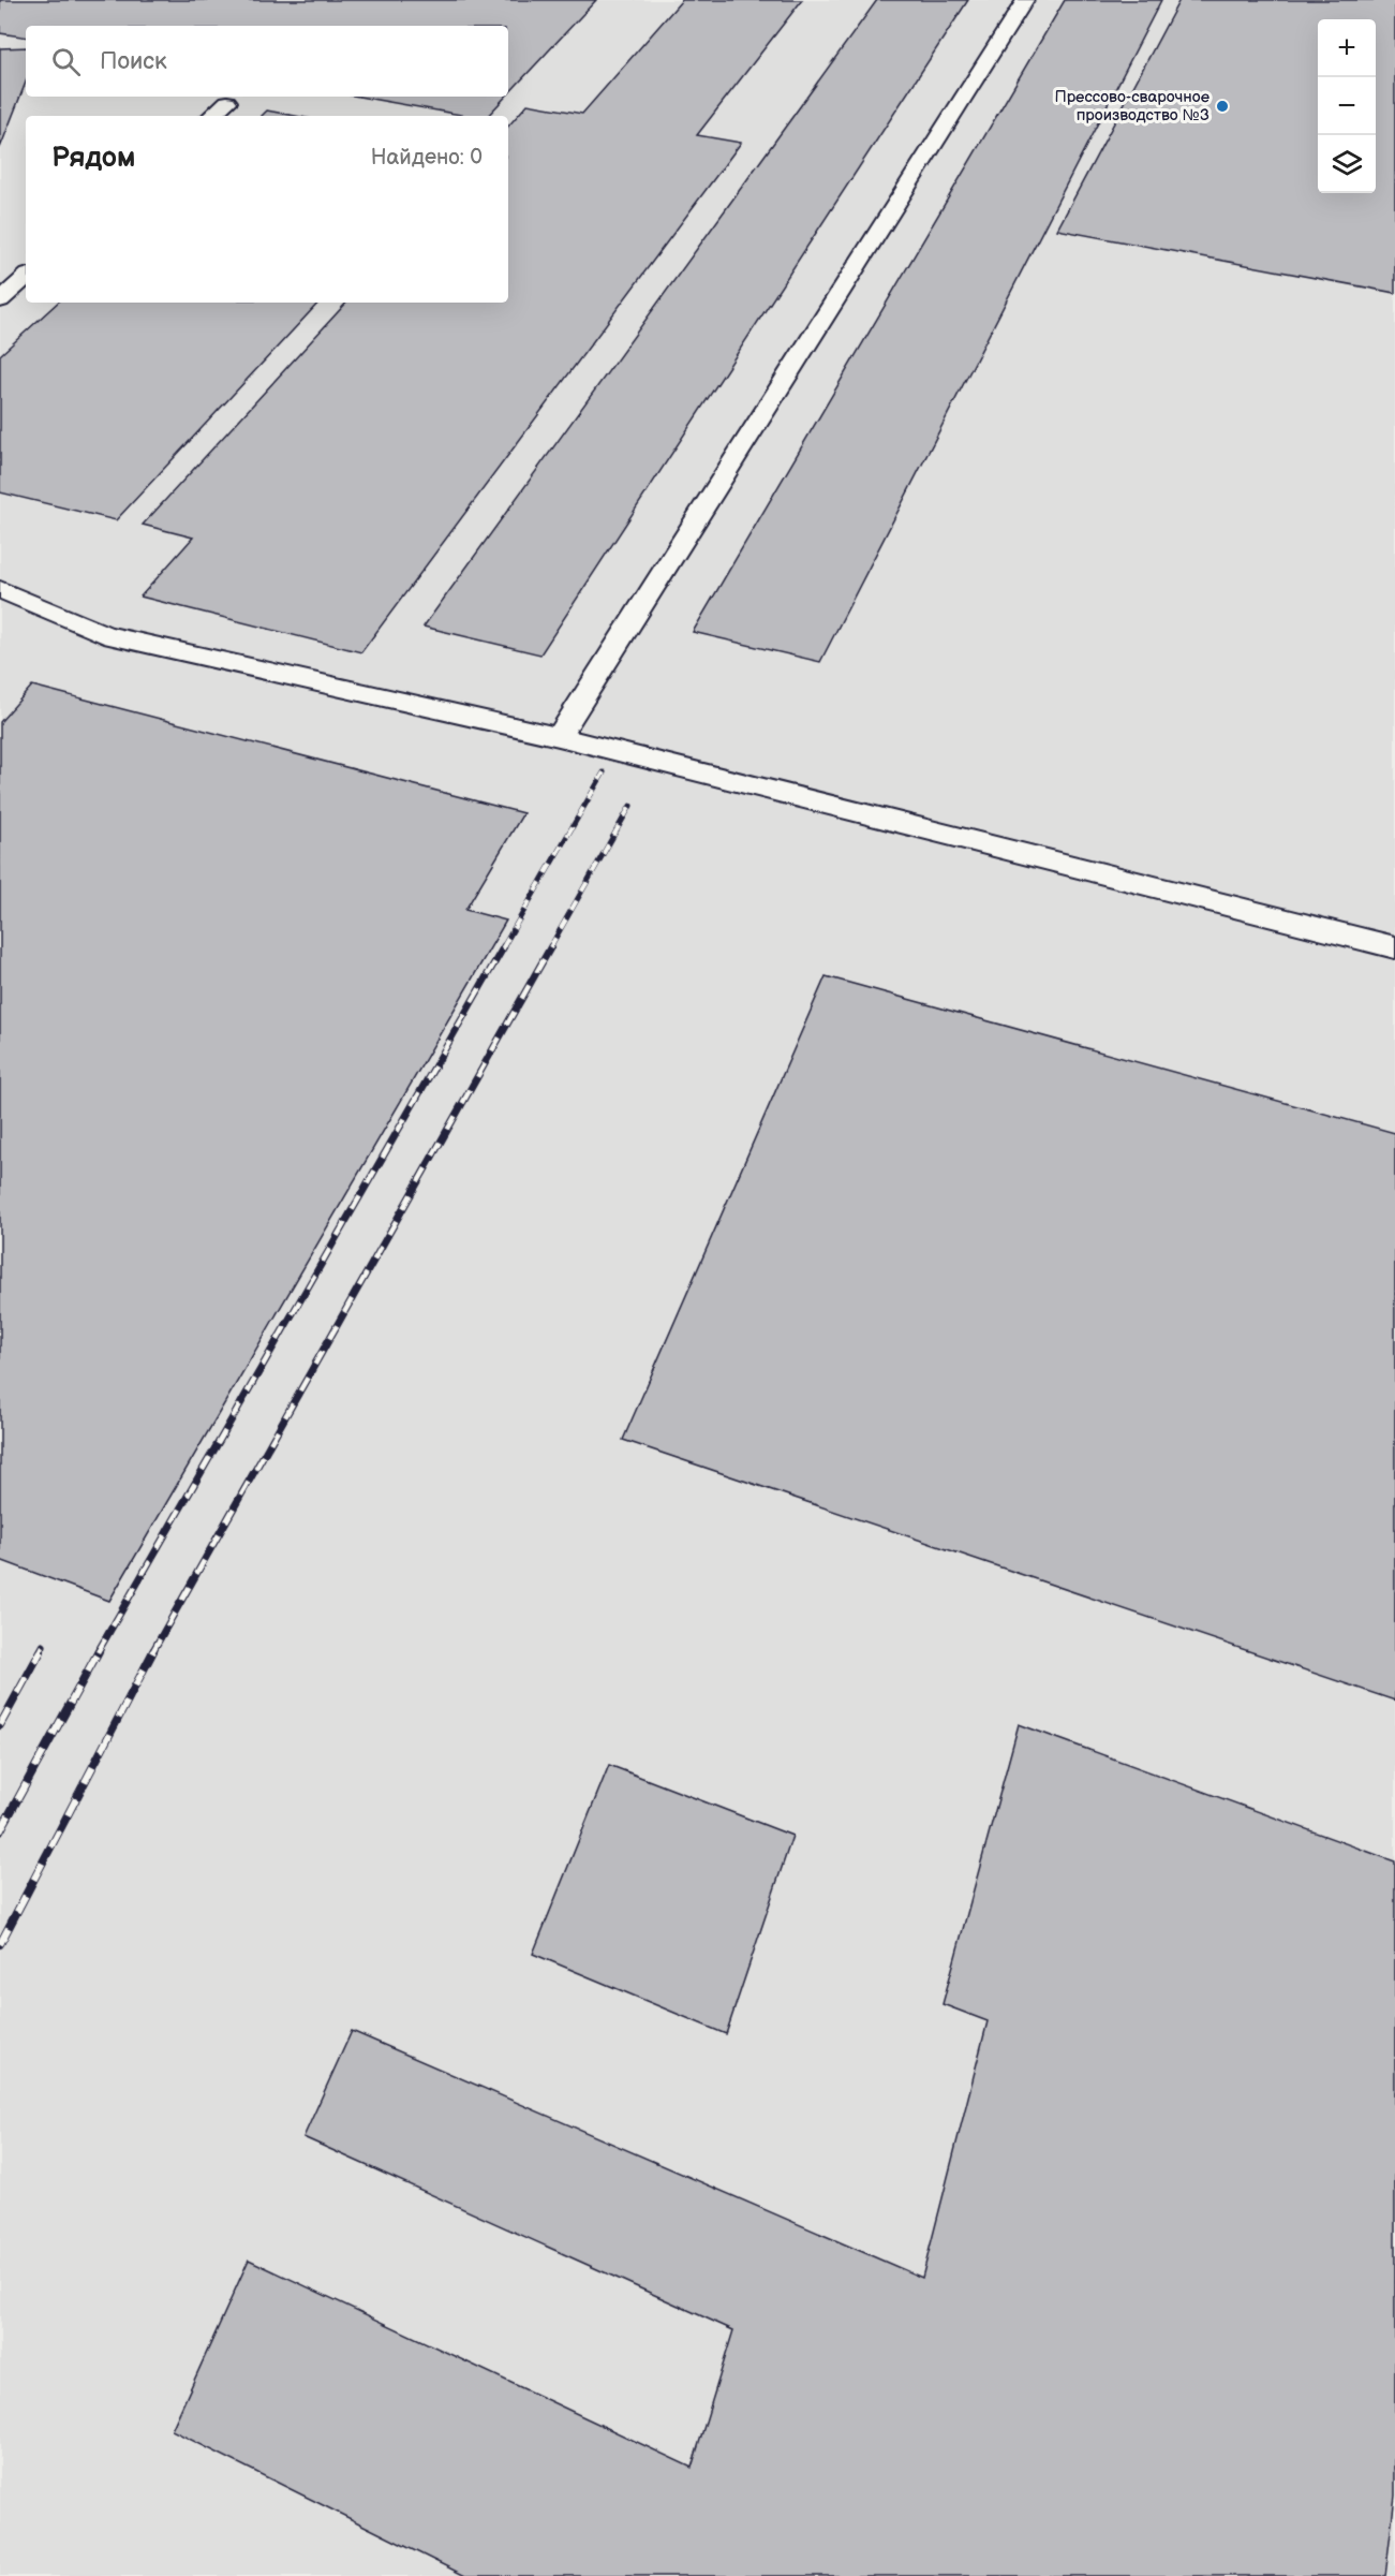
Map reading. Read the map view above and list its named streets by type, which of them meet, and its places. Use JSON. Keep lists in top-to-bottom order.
{
  "places": ["Прессово-сварочное производство №3"],
  "page": {
    "map_buttons": ["+", "−"],
    "search": "Поиск",
    "heading": ["Рядом", "Найдено: 0"]
  }
}
